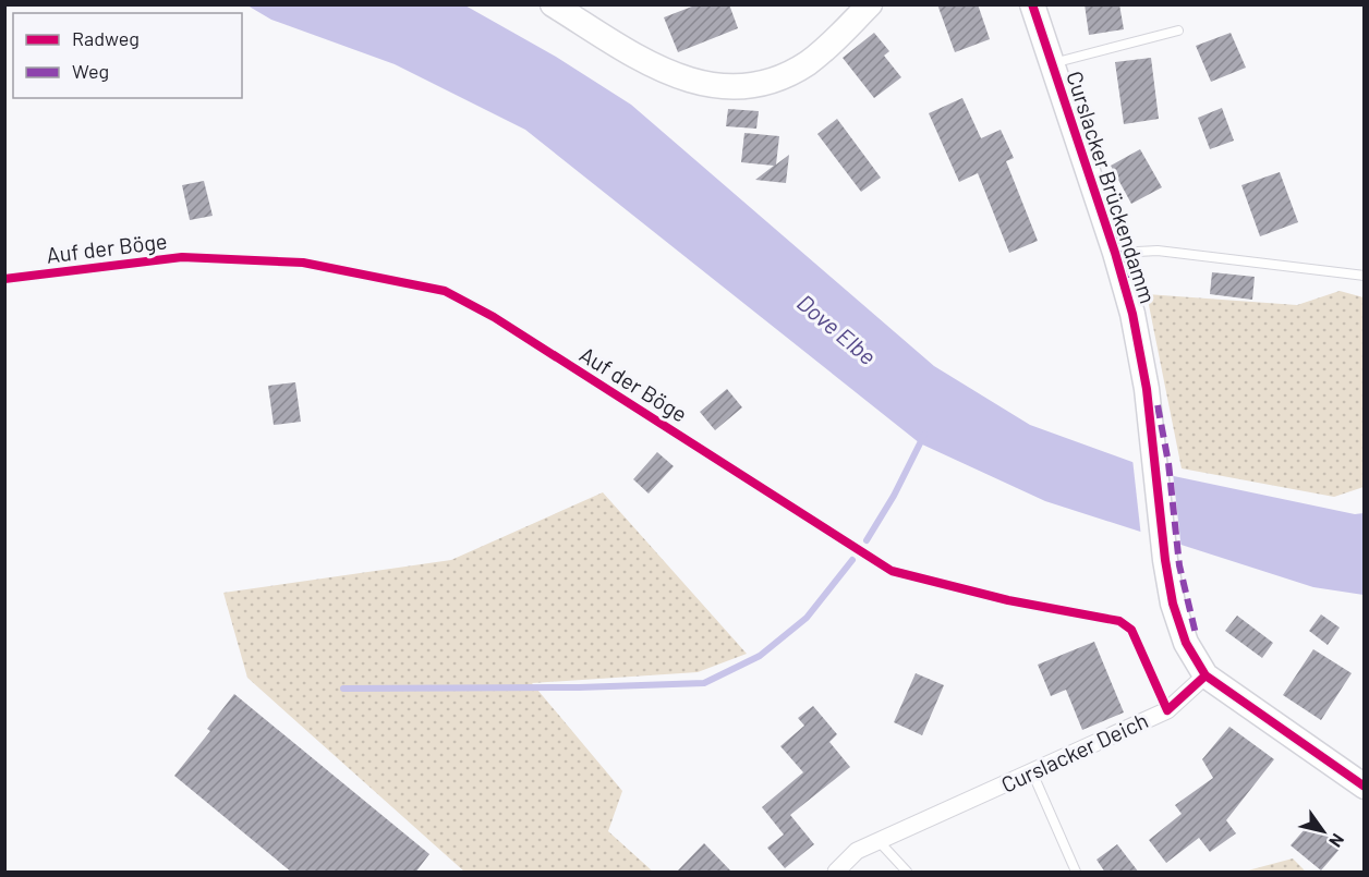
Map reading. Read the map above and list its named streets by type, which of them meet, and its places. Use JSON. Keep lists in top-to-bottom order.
{
  "streets": {
    "street": ["Curslacker Brückendamm", "Curslacker Deich"],
    "lane": ["Auf der Böge"]
  },
  "crossings": [
    ["Curslacker Brückendamm", "Curslacker Deich"],
    ["Auf der Böge", "Curslacker Deich"]
  ],
  "water": ["Dove Elbe"],
  "legend": ["Radweg", "Weg"],
  "north": "bottom right"
}
